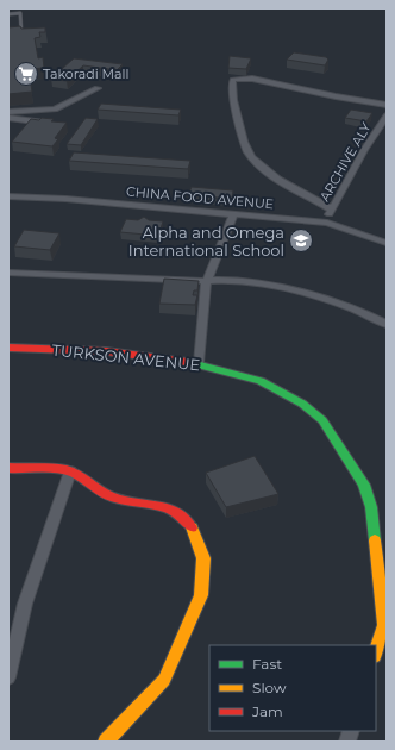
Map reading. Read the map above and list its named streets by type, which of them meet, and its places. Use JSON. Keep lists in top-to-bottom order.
{
  "streets": {
    "street": ["ARCHIVE ALY", "CHINA FOOD AVENUE", "TURKSON AVENUE"]
  },
  "crossings": [
    ["ARCHIVE ALY", "CHINA FOOD AVENUE"]
  ],
  "places": {
    "supermarket": ["Takoradi Mall"],
    "school or university": ["Alpha and Omega International School"]
  },
  "legend": ["Fast", "Slow", "Jam"]
}
